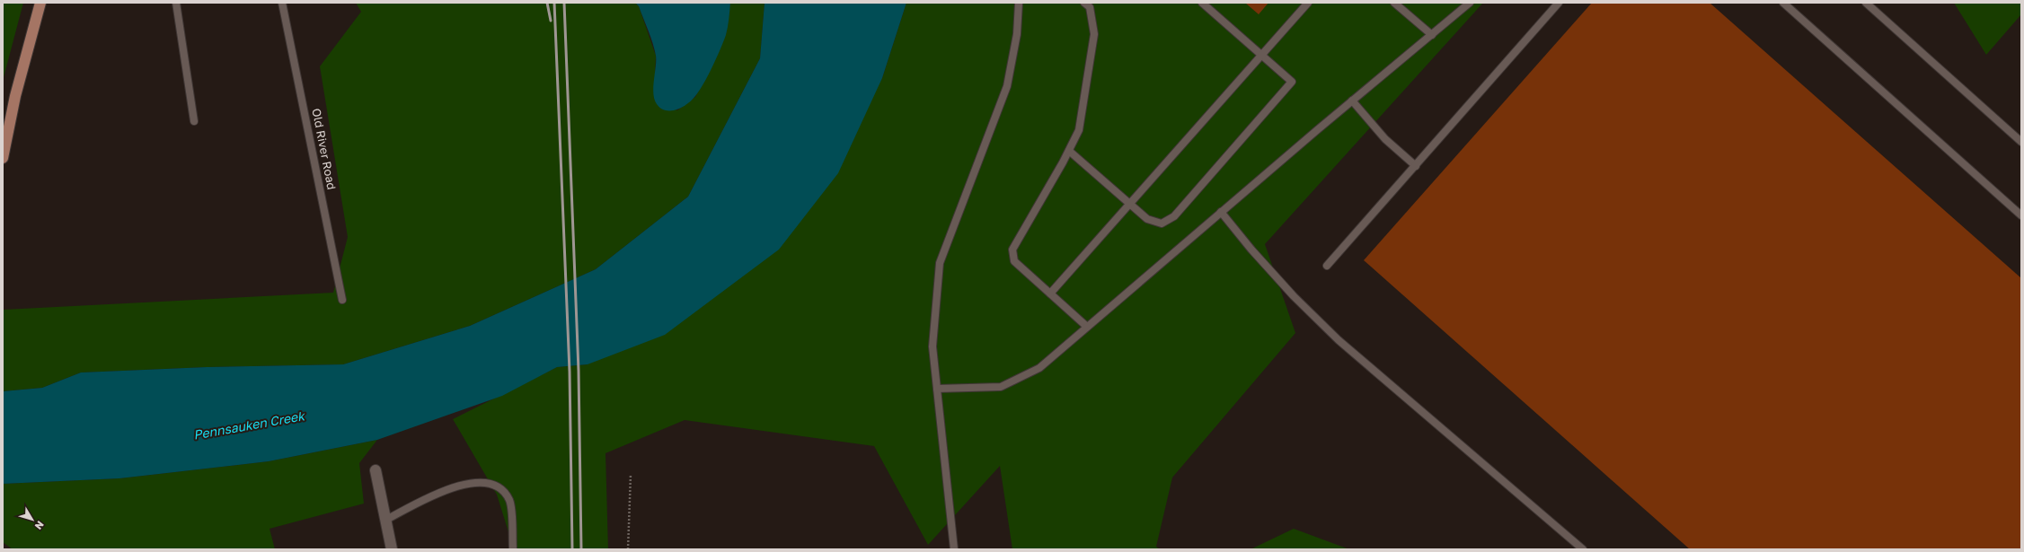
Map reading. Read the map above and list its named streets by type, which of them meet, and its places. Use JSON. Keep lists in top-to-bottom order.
{
  "streets": {
    "lane": ["Old River Road"]
  },
  "water": ["Pennsauken Creek"],
  "north": "bottom right"
}
